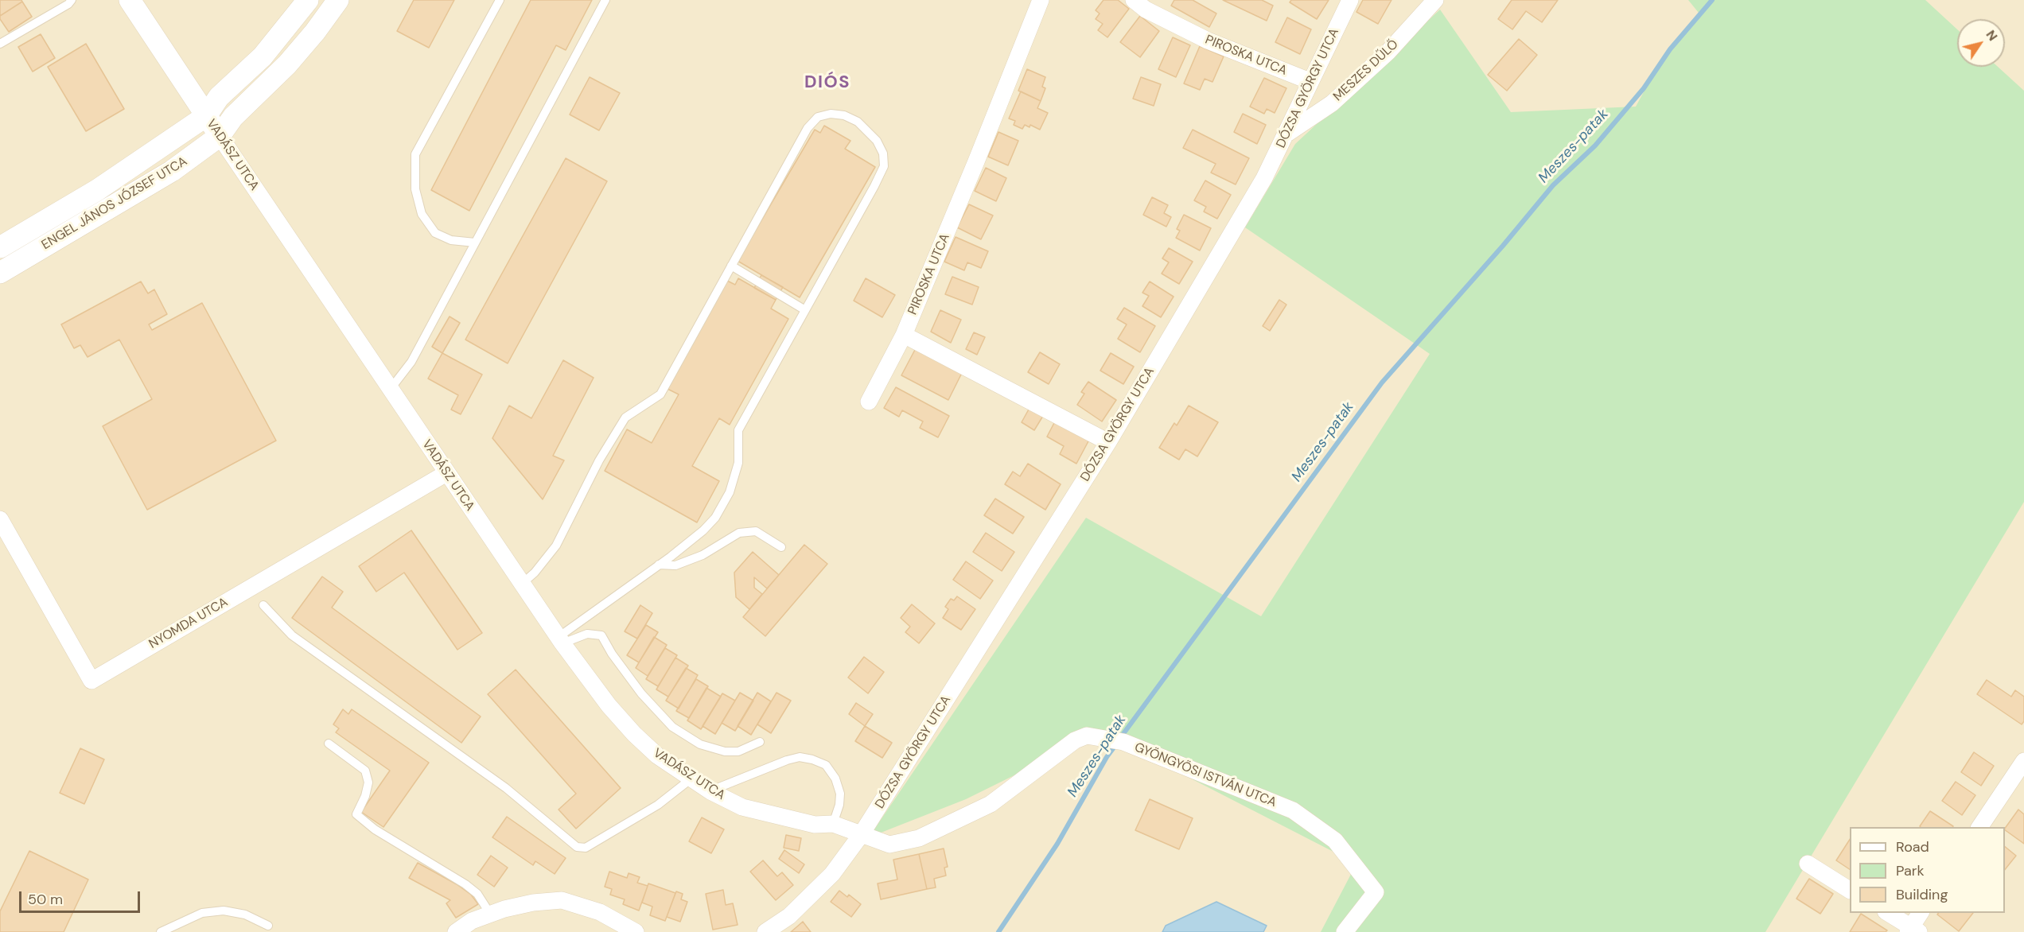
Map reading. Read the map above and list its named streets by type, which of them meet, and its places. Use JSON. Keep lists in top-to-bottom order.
{
  "streets": {
    "street": [
      "PIROSKA UTCA",
      "MESZES DŰLŐ",
      "DÓZSA GYÖRGY UTCA",
      "VADÁSZ UTCA",
      "ENGEL JÁNOS JÓZSEF UTCA",
      "NYOMDA UTCA",
      "GYÖNGYÖSI ISTVÁN UTCA"
    ]
  },
  "crossings": [
    ["PIROSKA UTCA", "DÓZSA GYÖRGY UTCA"],
    ["MESZES DŰLŐ", "DÓZSA GYÖRGY UTCA"],
    ["DÓZSA GYÖRGY UTCA", "VADÁSZ UTCA"],
    ["DÓZSA GYÖRGY UTCA", "GYÖNGYÖSI ISTVÁN UTCA"],
    ["VADÁSZ UTCA", "ENGEL JÁNOS JÓZSEF UTCA"],
    ["VADÁSZ UTCA", "NYOMDA UTCA"],
    ["VADÁSZ UTCA", "GYÖNGYÖSI ISTVÁN UTCA"]
  ],
  "districts": ["DIÓS"],
  "water": ["Meszes-patak"],
  "legend": ["Road", "Park", "Building"],
  "scale_bar": "50 m",
  "north": "top right"
}
